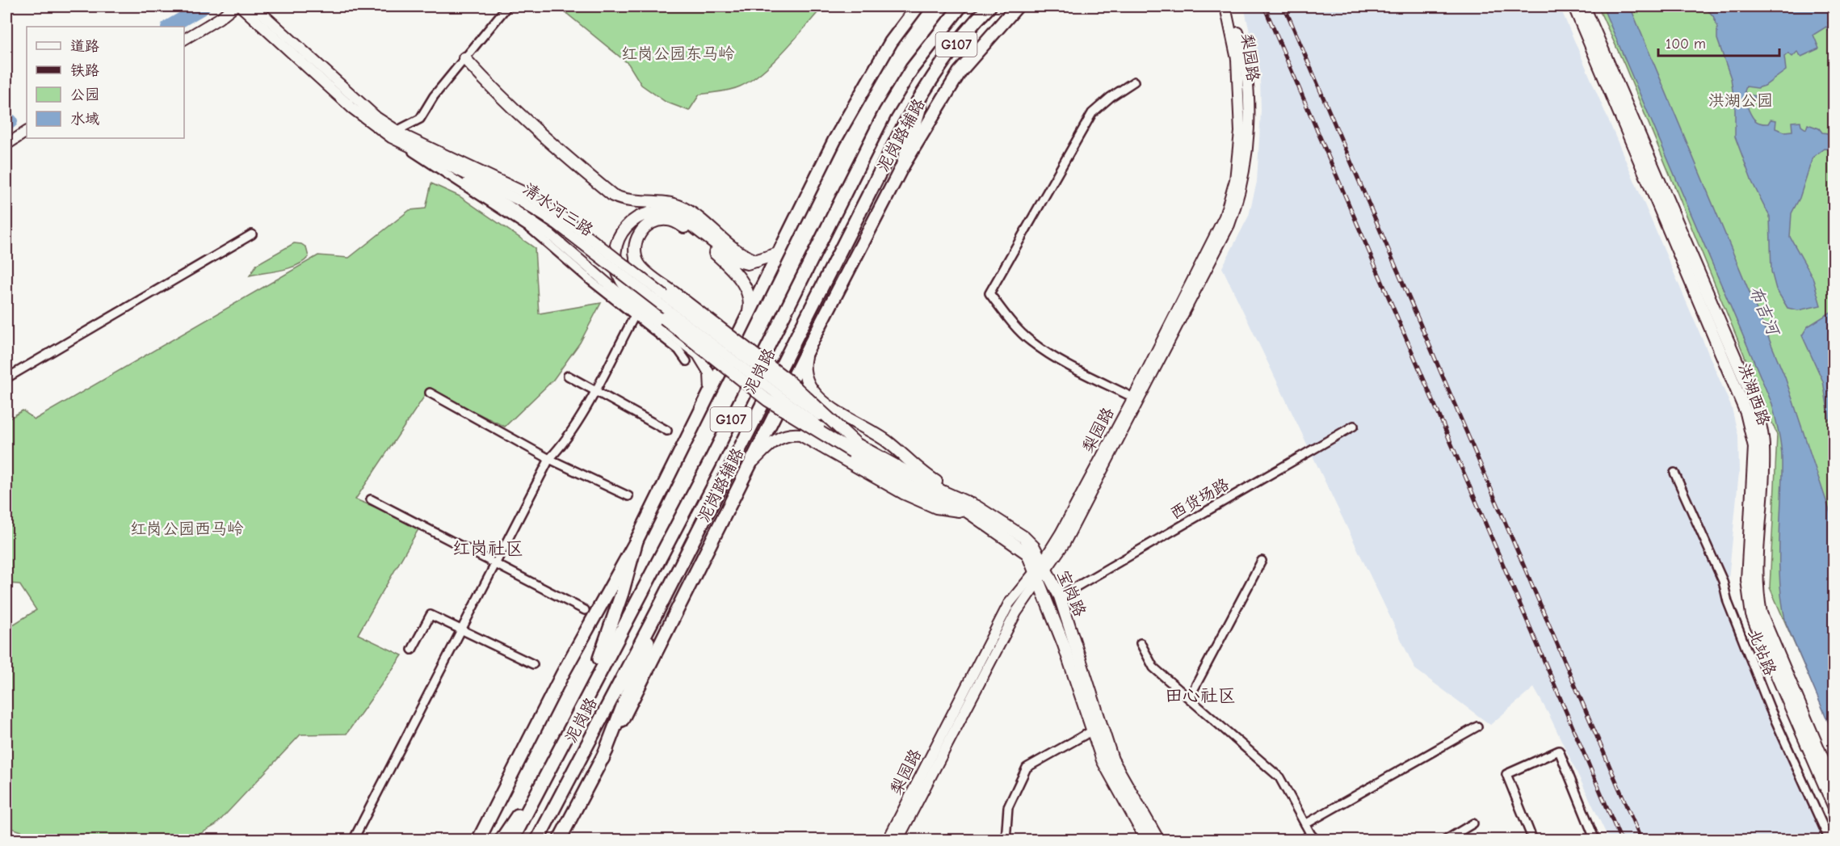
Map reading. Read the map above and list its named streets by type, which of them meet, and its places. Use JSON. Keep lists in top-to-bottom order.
{
  "streets": {
    "main road": [
      "G107",
      "泥岗路辅路",
      "泥岗路",
      "洪湖西路",
      "宝岗路"
    ],
    "street": [
      "梨园路",
      "清水河三路",
      "西货场路",
      "北站路"
    ]
  },
  "crossings": [
    ["梨园路", "宝岗路"],
    ["清水河三路", "宝岗路"],
    ["西货场路", "宝岗路"]
  ],
  "districts": ["红岗社区", "田心社区"],
  "water": ["布吉河"],
  "parks": ["红岗公园东马岭", "洪湖公园", "红岗公园西马岭"],
  "legend": [
    "道路",
    "铁路",
    "公园",
    "水域"
  ],
  "scale_bar": "100 m"
}
